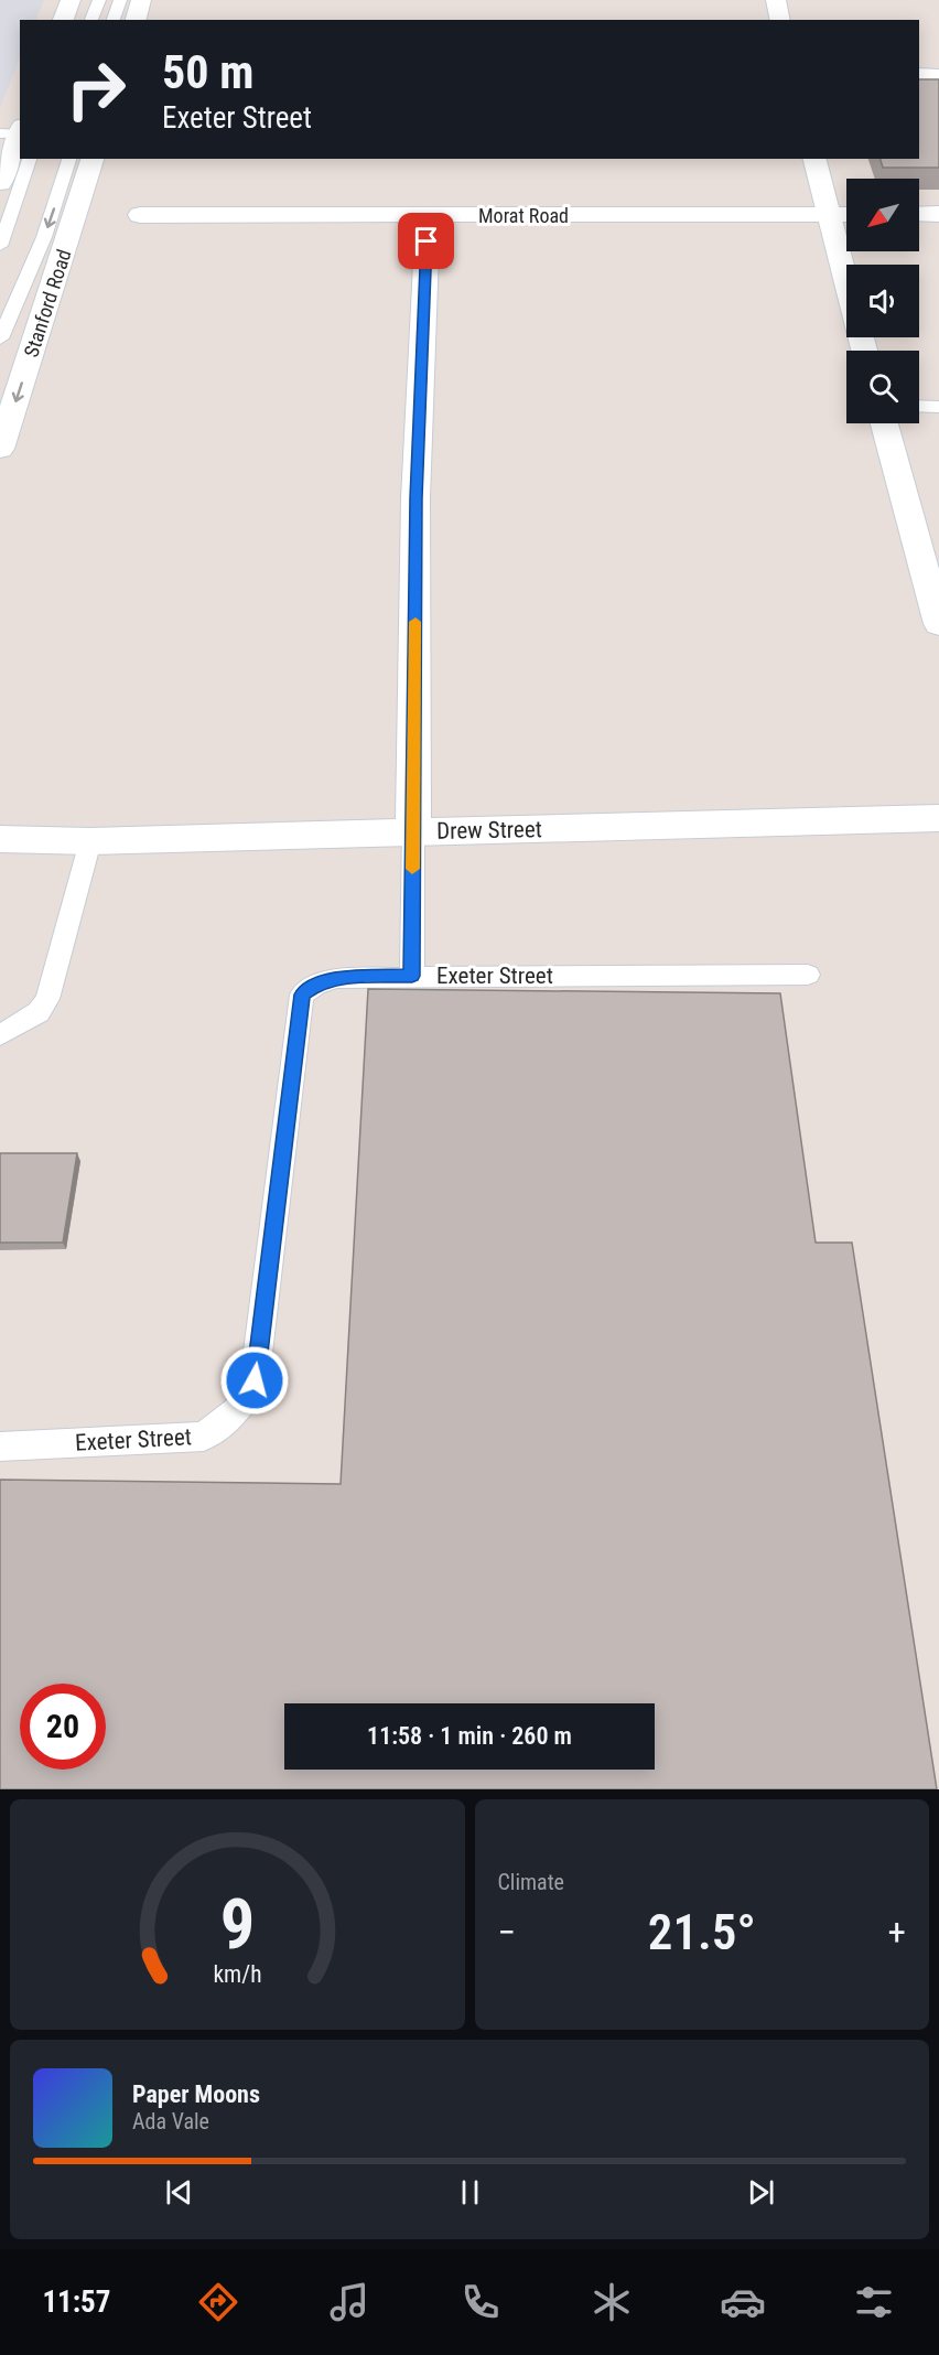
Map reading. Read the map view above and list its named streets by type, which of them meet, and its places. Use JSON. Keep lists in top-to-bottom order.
{
  "streets": {
    "street": ["Morat Road", "Stanford Road", "Drew Street"],
    "lane": ["Exeter Street"]
  },
  "one_way": ["Stanford Road"],
  "north": "bottom left",
  "page": {
    "turn": ["50 m", "Exeter Street"],
    "limit": "20",
    "trip": "11:58 · 1 min · 260 m",
    "tile": "Climate",
    "heat": ["−", "21.5°", "+"],
    "song": ["Paper Moons", "Ada Vale"],
    "tabs": "11:57",
    "gauge": ["9", "km/h"]
  }
}
